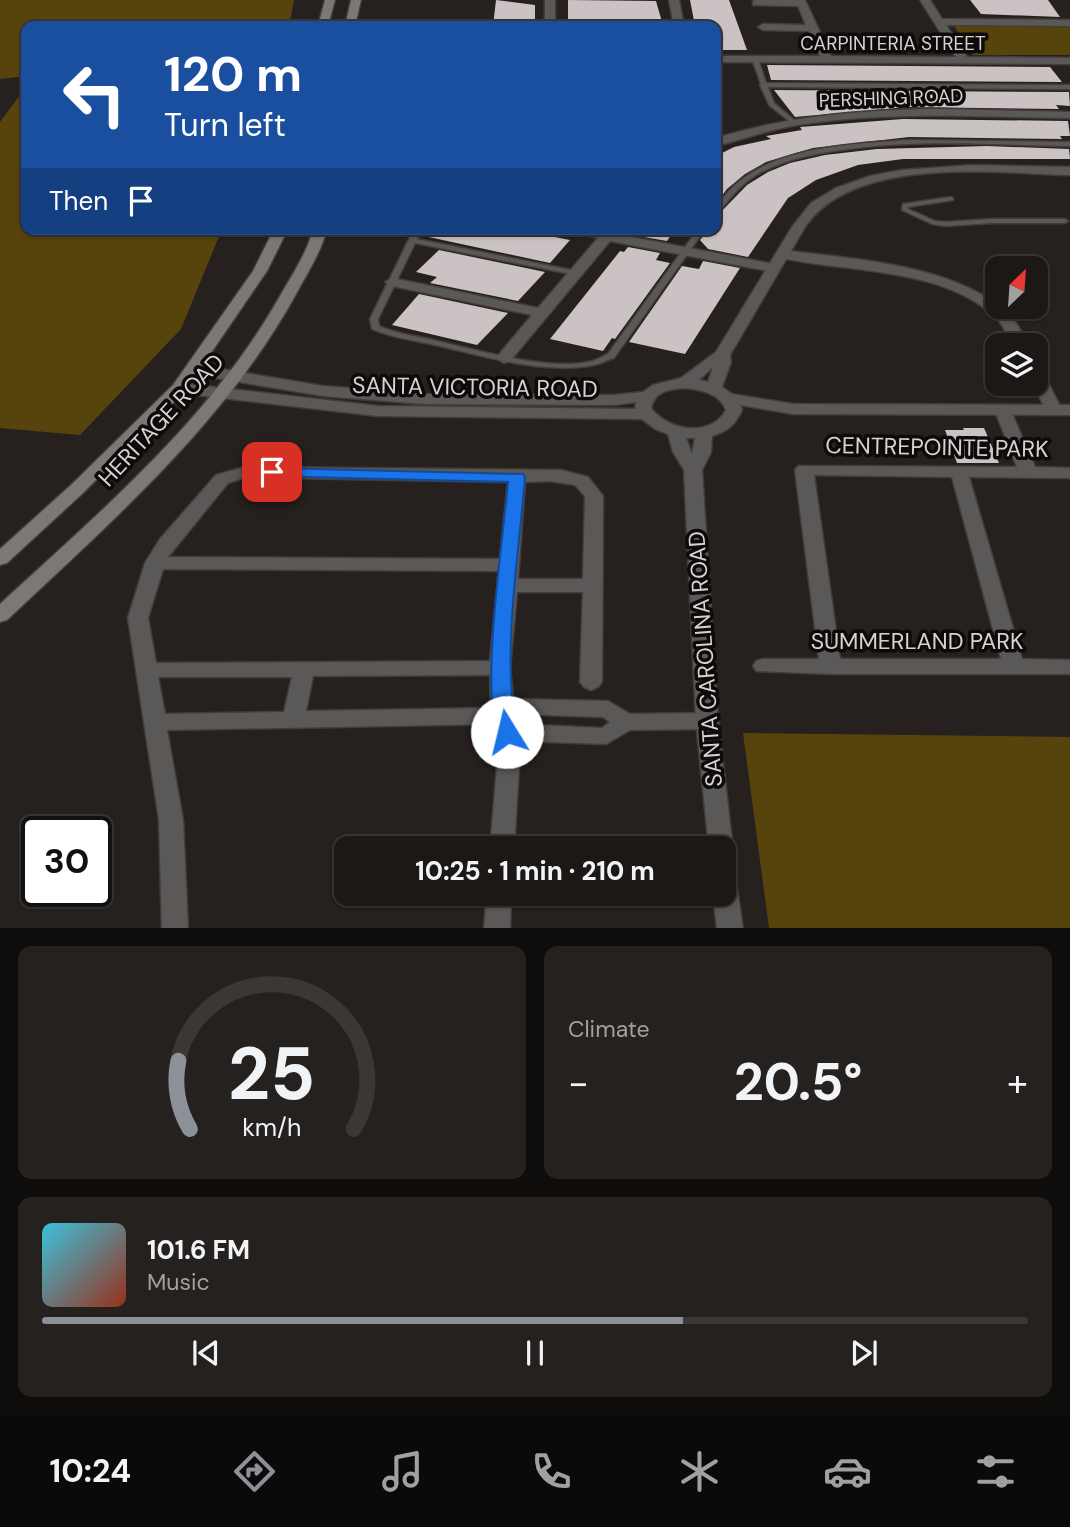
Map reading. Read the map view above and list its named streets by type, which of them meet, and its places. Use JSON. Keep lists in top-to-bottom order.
{
  "streets": {
    "main road": ["HERITAGE ROAD"],
    "street": [
      "CARPINTERIA STREET",
      "PERSHING ROAD",
      "SANTA VICTORIA ROAD",
      "CENTREPOINTE PARK",
      "SUMMERLAND PARK",
      "SANTA CAROLINA ROAD"
    ]
  },
  "crossings": [
    ["SANTA VICTORIA ROAD", "HERITAGE ROAD"],
    ["CENTREPOINTE PARK", "SUMMERLAND PARK"]
  ],
  "north": "top right",
  "page": {
    "turn": ["120 m", "Turn left"],
    "then": "Then",
    "limit": "30",
    "trip": "10:25 · 1 min · 210 m",
    "tile": "Climate",
    "heat": ["−", "20.5°", "+"],
    "song": ["101.6 FM", "Music"],
    "tabs": "10:24",
    "gauge": ["25", "km/h"]
  }
}
